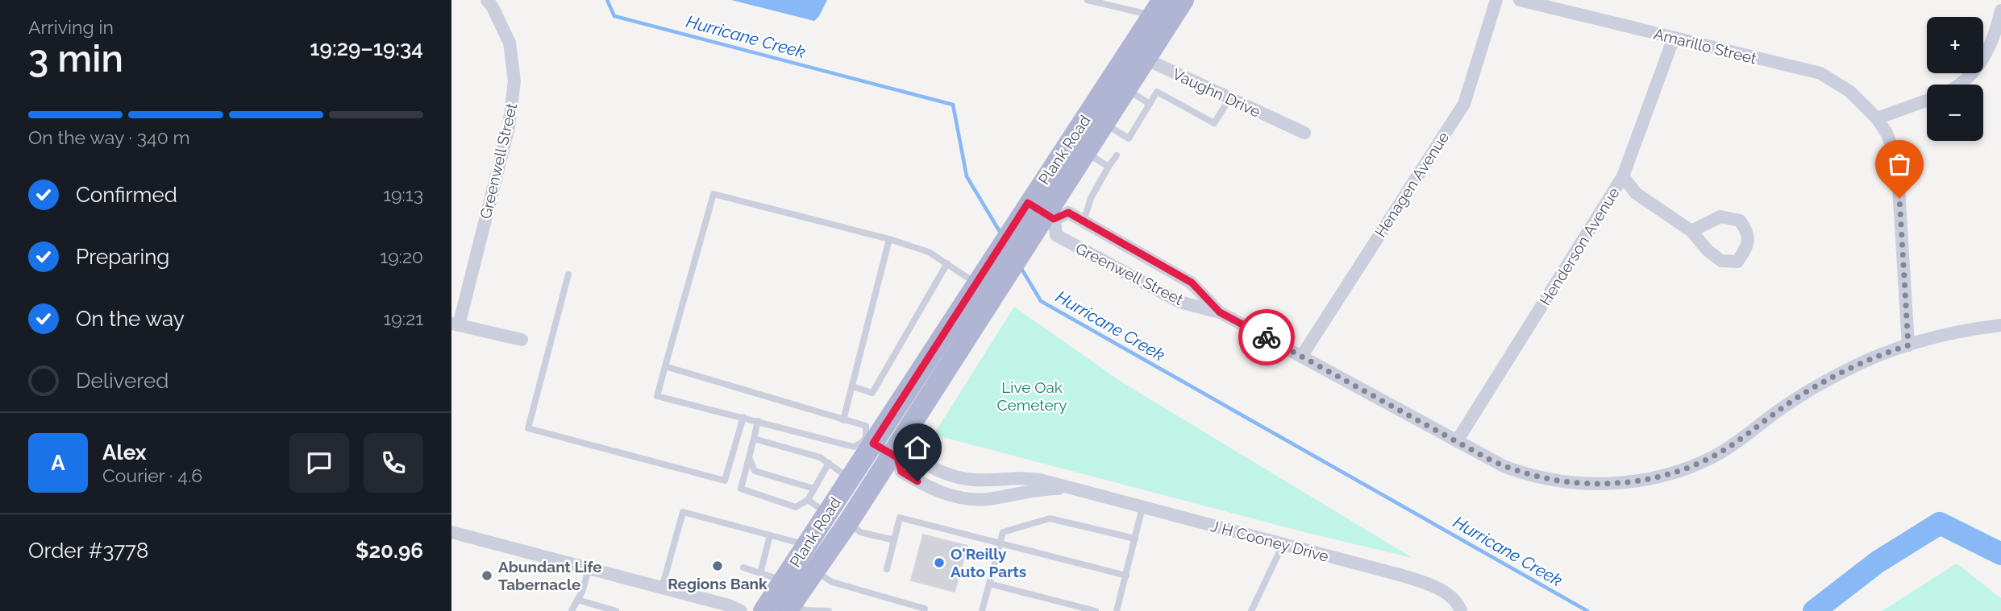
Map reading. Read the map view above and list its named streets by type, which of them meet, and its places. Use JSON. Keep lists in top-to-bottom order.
{
  "streets": {
    "main road": ["Plank Road"],
    "street": [
      "Amarillo Street",
      "Vaughn Drive",
      "Greenwell Street",
      "Henagen Avenue",
      "Henderson Avenue",
      "J H Cooney Drive"
    ]
  },
  "crossings": [
    ["Amarillo Street", "Greenwell Street"],
    ["Amarillo Street", "Henderson Avenue"],
    ["Vaughn Drive", "Plank Road"],
    ["Plank Road", "Greenwell Street"],
    ["Plank Road", "J H Cooney Drive"],
    ["Greenwell Street", "Henagen Avenue"],
    ["Greenwell Street", "Henderson Avenue"]
  ],
  "water": ["Hurricane Creek"],
  "parks": ["Live Oak Cemetery"],
  "places": ["O'Reilly Auto Parts", "Regions Bank", "Abundant Life Tabernacle"],
  "page": {
    "heading": ["3 min", "Arriving in", "19:29–19:34"],
    "panel": [
      "Alex",
      "Courier · 4.6",
      "Order #3778",
      "$20.96"
    ],
    "map_buttons": ["+", "−"],
    "bar": "On the way · 340 m",
    "list": [
      ["Confirmed", "19:13"],
      ["Preparing", "19:20"],
      ["On the way", "19:21"],
      "Delivered"
    ],
    "round": "A"
  }
}
